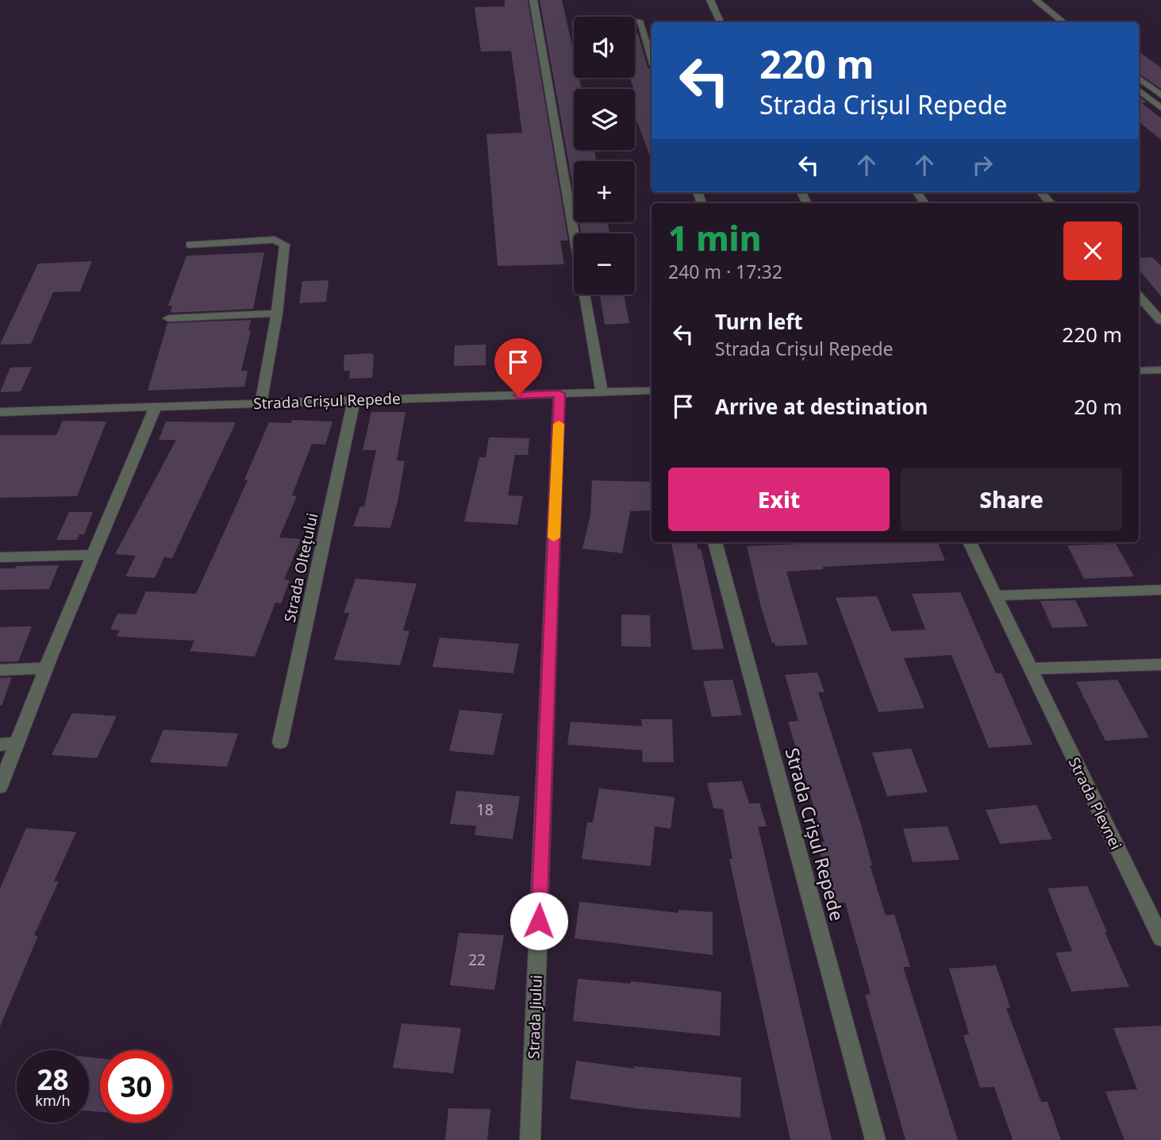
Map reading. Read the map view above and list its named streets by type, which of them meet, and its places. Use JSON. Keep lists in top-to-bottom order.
{
  "streets": {
    "street": [
      "Strada Crișul Repede",
      "Strada Oltețului",
      "Strada Plevnei",
      "Strada Jiului"
    ]
  },
  "crossings": [
    ["Strada Crișul Repede", "Strada Oltețului"],
    ["Strada Crișul Repede", "Strada Jiului"]
  ],
  "house_numbers": ["18", "22"],
  "page": {
    "map_buttons": ["+", "−"],
    "turn": ["220 m", "Strada Crișul Repede"],
    "heading": ["1 min", "240 m · 17:32"],
    "list": [
      {
        "name": "Turn left",
        "note": "Strada Crișul Repede",
        "value": "220 m"
      },
      {
        "name": "Arrive at destination",
        "value": "20 m"
      }
    ],
    "buttons": ["Exit", "Share"],
    "speed": "28 km/h",
    "limit": "30"
  }
}
